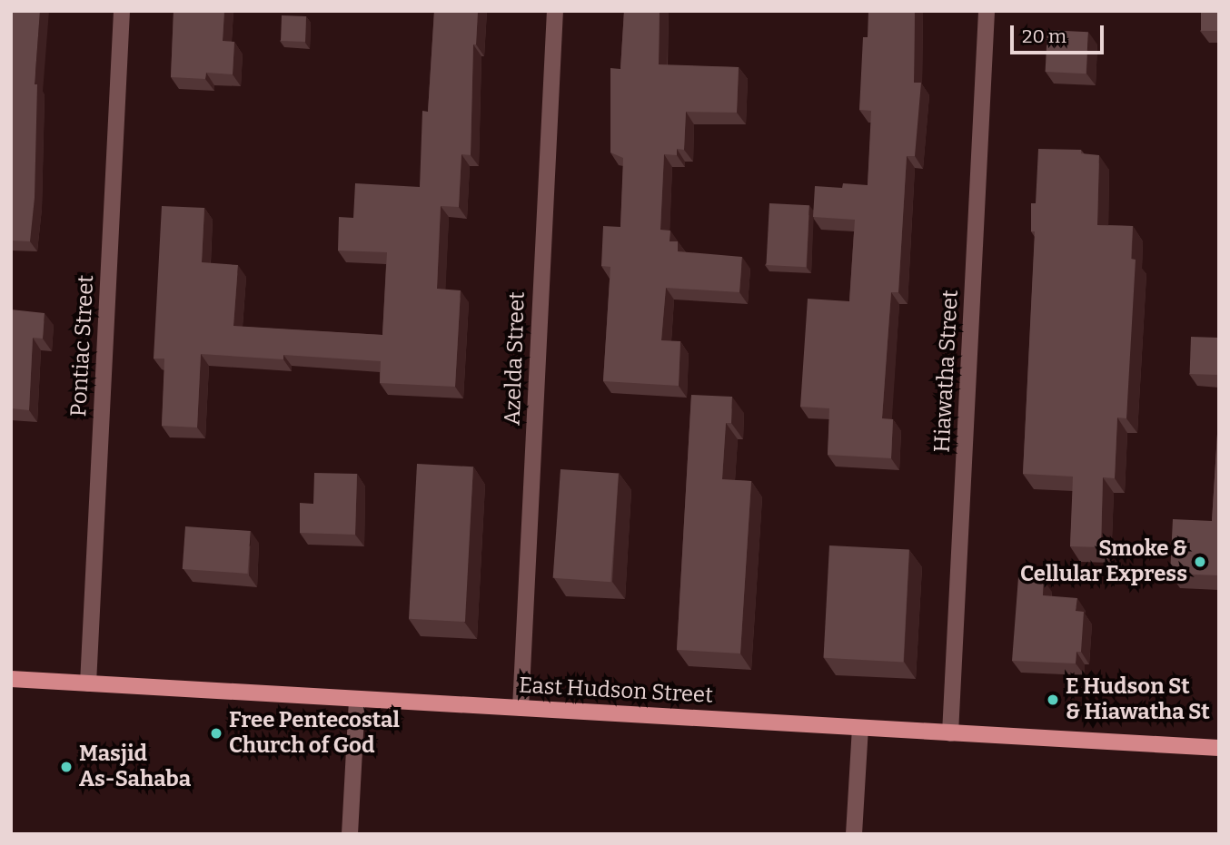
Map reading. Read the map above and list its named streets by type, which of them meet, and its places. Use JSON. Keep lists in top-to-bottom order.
{
  "streets": {
    "main road": ["East Hudson Street"],
    "street": ["Pontiac Street", "Azelda Street", "Hiawatha Street"]
  },
  "crossings": [
    ["Pontiac Street", "East Hudson Street"],
    ["Azelda Street", "East Hudson Street"],
    ["Hiawatha Street", "East Hudson Street"]
  ],
  "places": [
    "Smoke & Cellular Express",
    "E Hudson St & Hiawatha St",
    "Free Pentecostal Church of God",
    "Masjid As-Sahaba"
  ],
  "scale_bar": "20 m"
}
